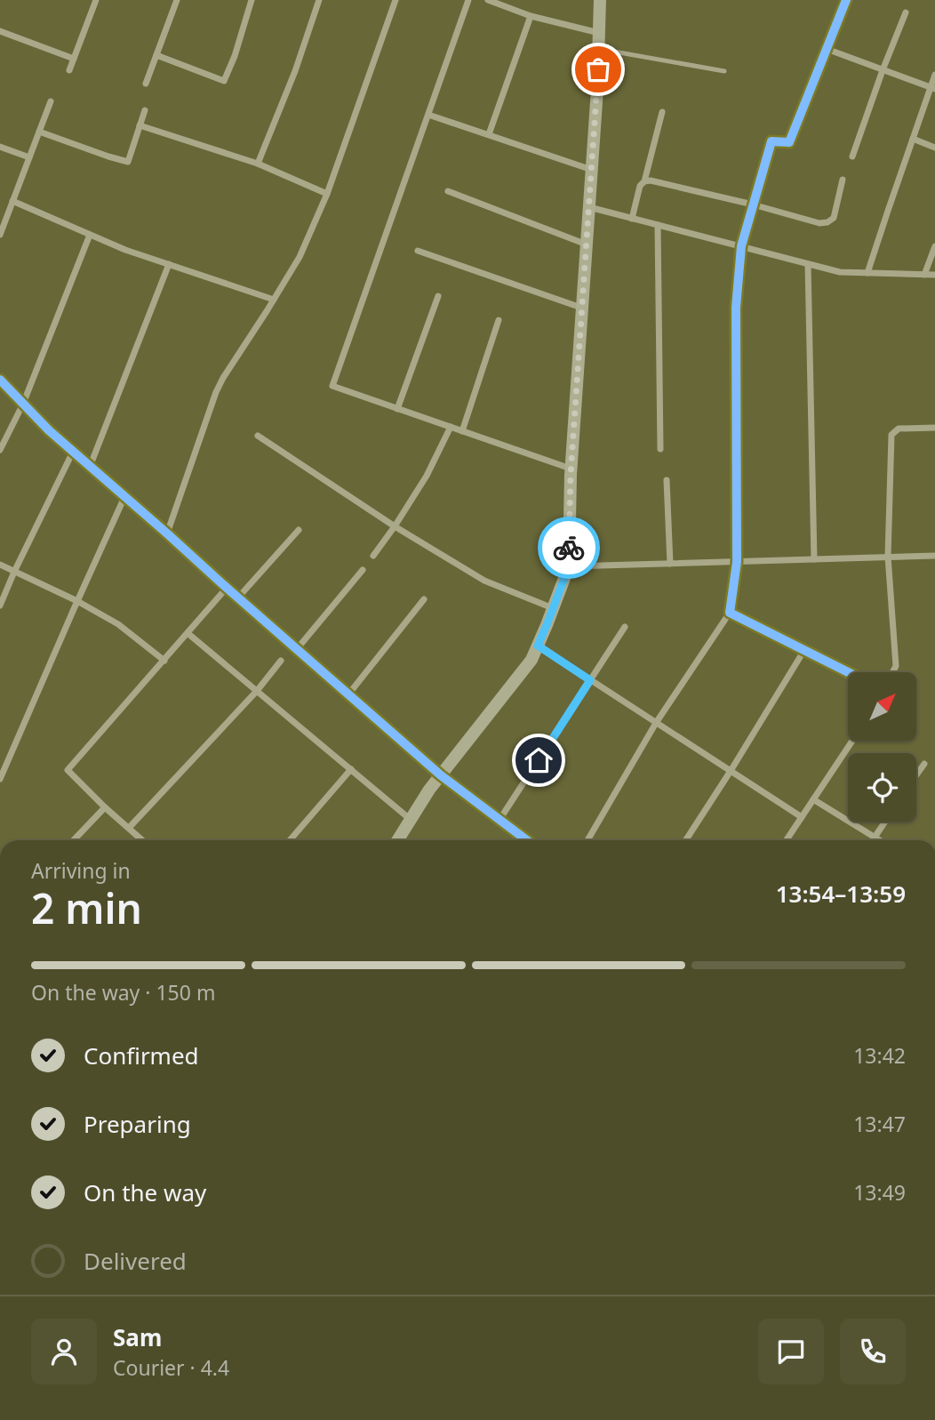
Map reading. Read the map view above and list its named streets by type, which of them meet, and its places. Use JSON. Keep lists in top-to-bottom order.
{
  "north": "top right",
  "page": {
    "heading": ["2 min", "Arriving in", "13:54–13:59"],
    "panel": ["Sam", "Courier · 4.4"],
    "bar": "On the way · 150 m",
    "list": [
      ["Confirmed", "13:42"],
      ["Preparing", "13:47"],
      ["On the way", "13:49"],
      "Delivered"
    ]
  }
}
